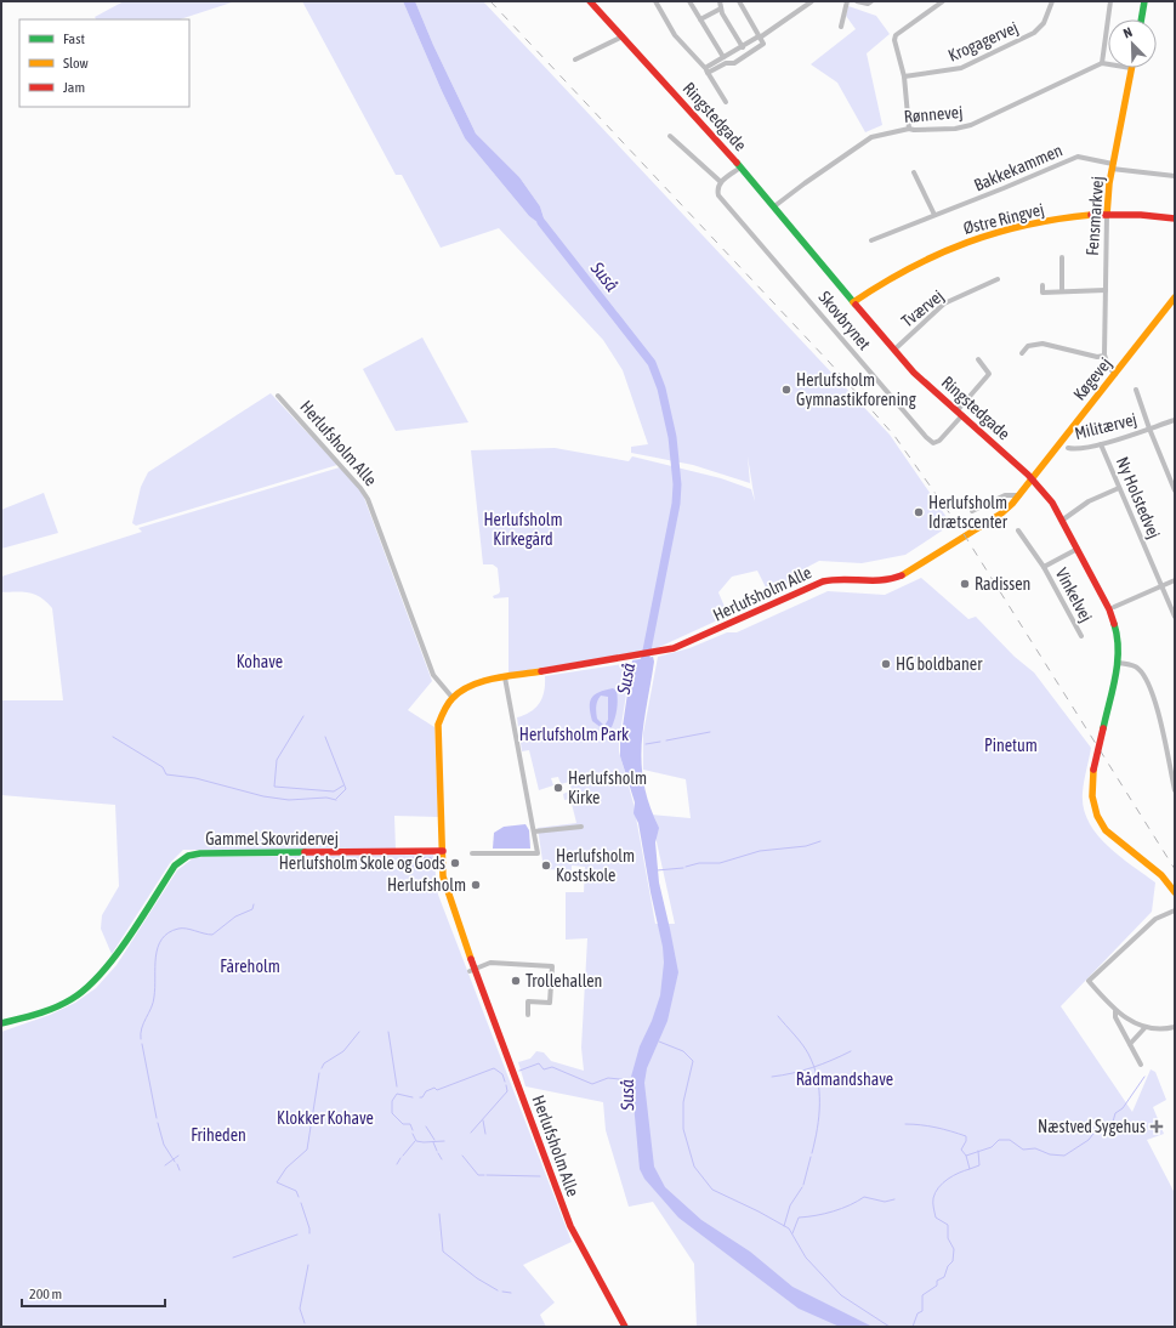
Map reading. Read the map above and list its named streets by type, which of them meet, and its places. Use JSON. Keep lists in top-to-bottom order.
{
  "streets": {
    "street": [
      "Krogagervej",
      "Rønnevej",
      "Ringstedgade",
      "Bakkekammen",
      "Fensmarkvej",
      "Østre Ringvej",
      "Tværvej",
      "Skovbrynet",
      "Køgevej",
      "Militærvej",
      "Herlufsholm Alle",
      "Ny Holstedvej",
      "Vinkelvej",
      "Gammel Skovridervej"
    ]
  },
  "crossings": [
    ["Rønnevej", "Ringstedgade"],
    ["Ringstedgade", "Østre Ringvej"],
    ["Ringstedgade", "Tværvej"],
    ["Ringstedgade", "Skovbrynet"],
    ["Ringstedgade", "Køgevej"],
    ["Ringstedgade", "Herlufsholm Alle"],
    ["Ringstedgade", "Vinkelvej"],
    ["Bakkekammen", "Fensmarkvej"],
    ["Fensmarkvej", "Østre Ringvej"],
    ["Køgevej", "Herlufsholm Alle"],
    ["Militærvej", "Ny Holstedvej"],
    ["Herlufsholm Alle", "Gammel Skovridervej"]
  ],
  "water": ["Suså"],
  "parks": [
    "Herlufsholm Kirkegård",
    "Kohave",
    "Herlufsholm Park",
    "Pinetum",
    "Fåreholm",
    "Rådmandshave",
    "Klokker Kohave",
    "Friheden"
  ],
  "places": {
    "other": [
      "Herlufsholm Gymnastikforening",
      "Herlufsholm Idrætscenter",
      "Radissen",
      "HG boldbaner",
      "Herlufsholm Kirke",
      "Herlufsholm Skole og Gods",
      "Herlufsholm Kostskole",
      "Herlufsholm",
      "Trollehallen"
    ],
    "health": ["Næstved Sygehus"]
  },
  "legend": ["Fast", "Slow", "Jam"],
  "scale_bar": "200 m",
  "north": "top left"
}
